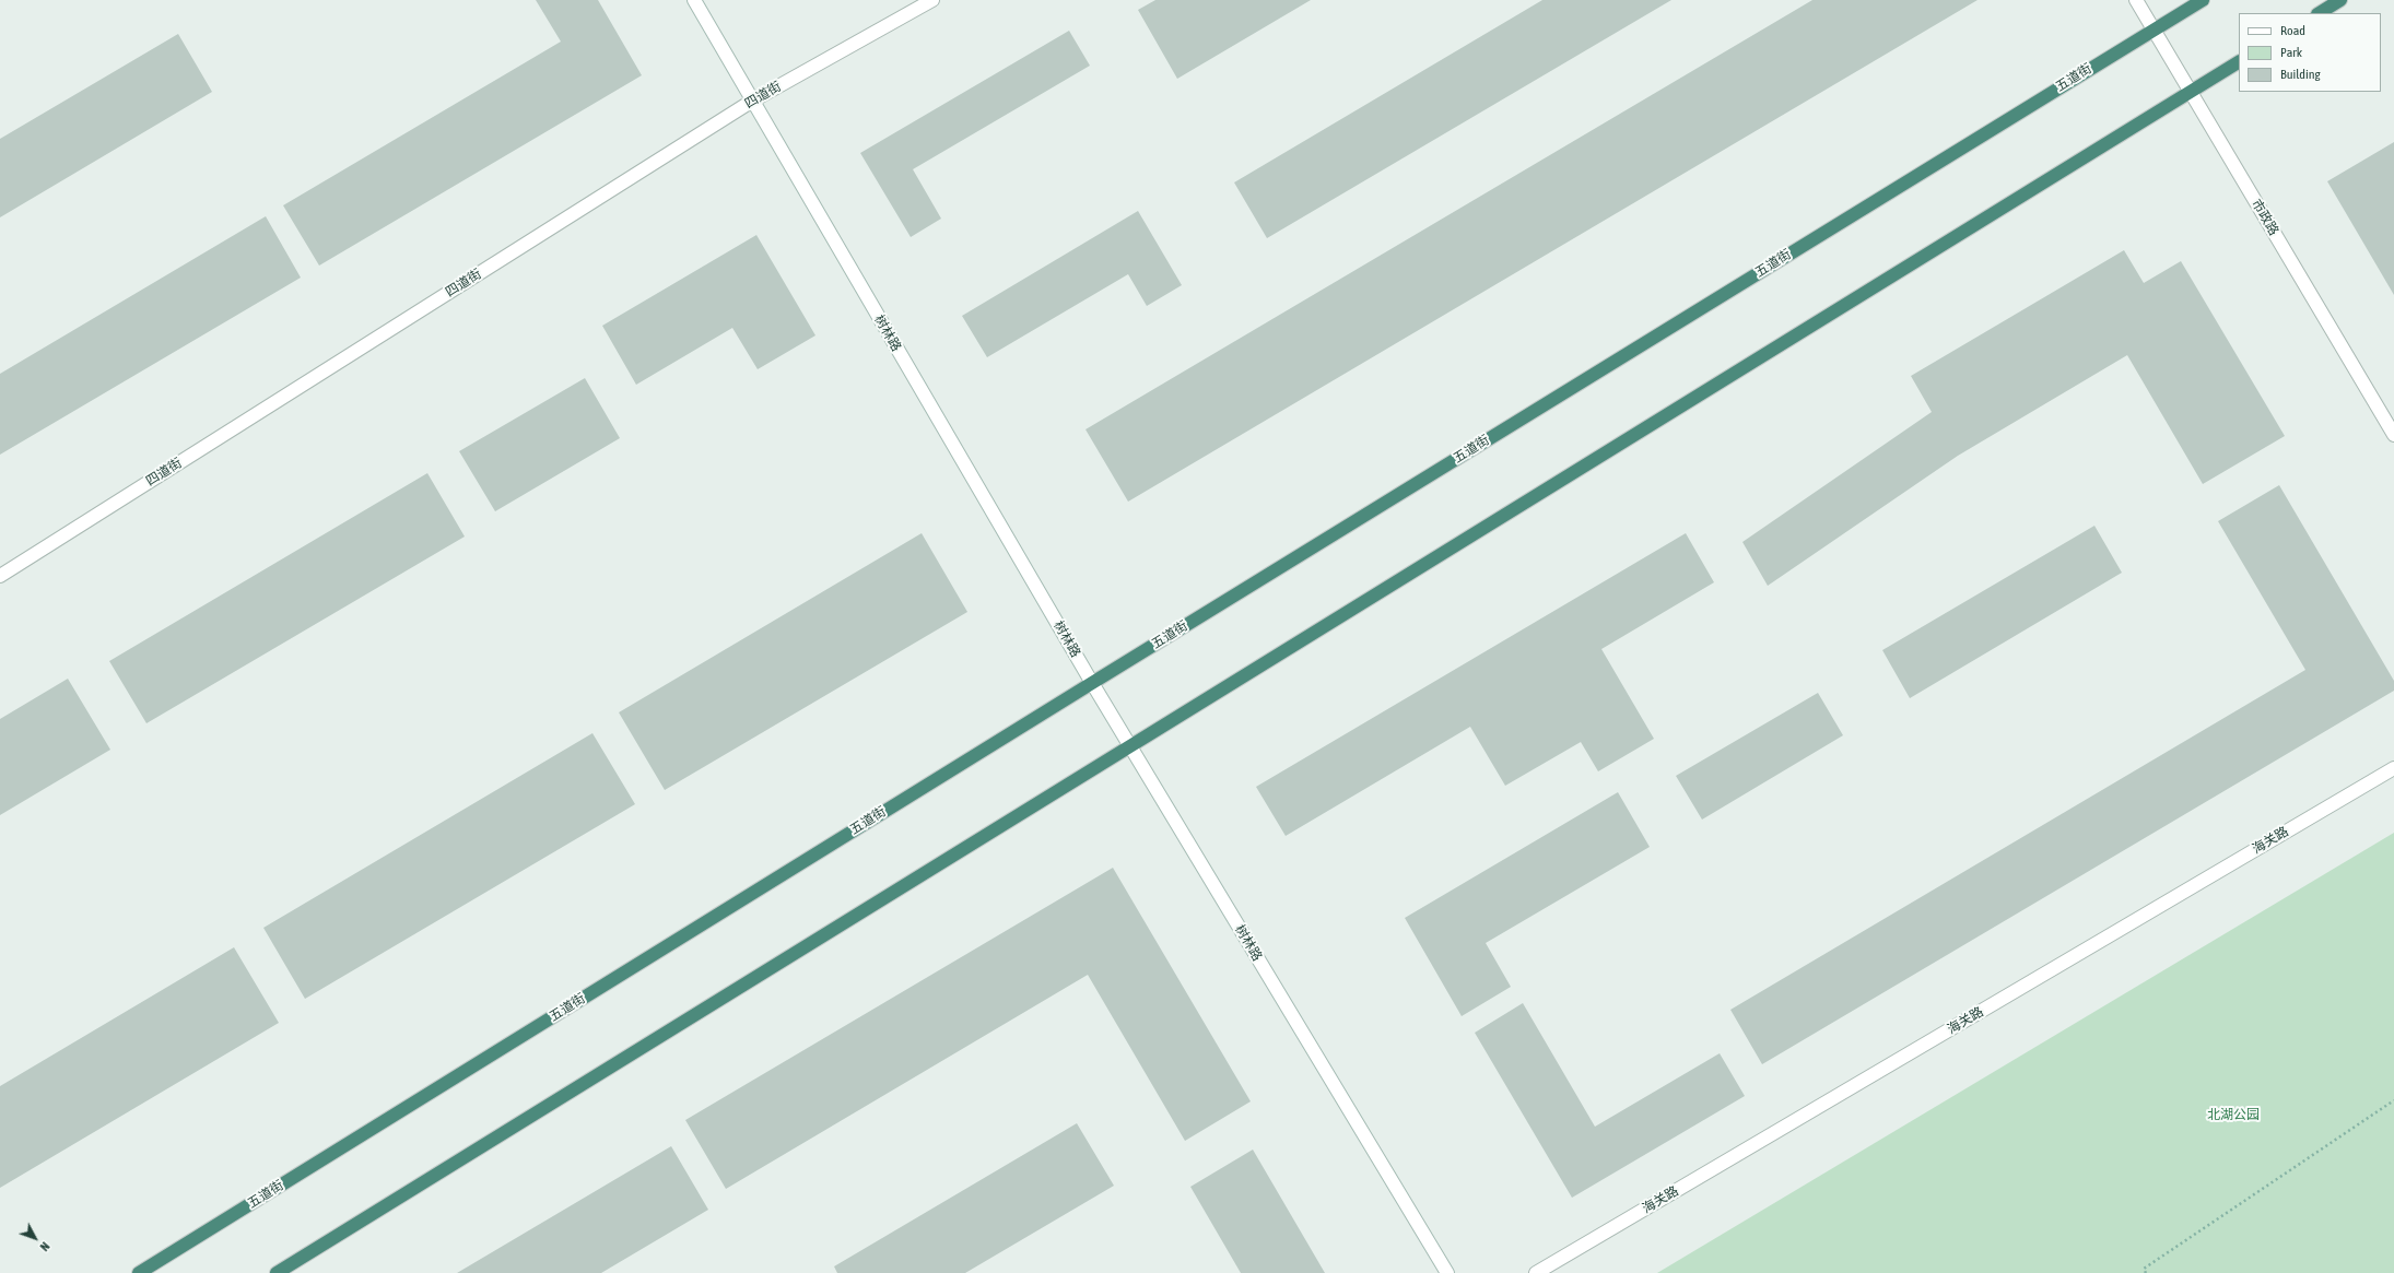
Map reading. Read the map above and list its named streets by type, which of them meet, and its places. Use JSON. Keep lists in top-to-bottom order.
{
  "streets": {
    "highway": ["五道街"],
    "street": [
      "四道街",
      "市政路",
      "树林路",
      "海关路"
    ]
  },
  "crossings": [
    ["五道街", "市政路"],
    ["五道街", "树林路"],
    ["四道街", "树林路"]
  ],
  "parks": ["北湖公园"],
  "legend": ["Road", "Park", "Building"],
  "north": "bottom right"
}
